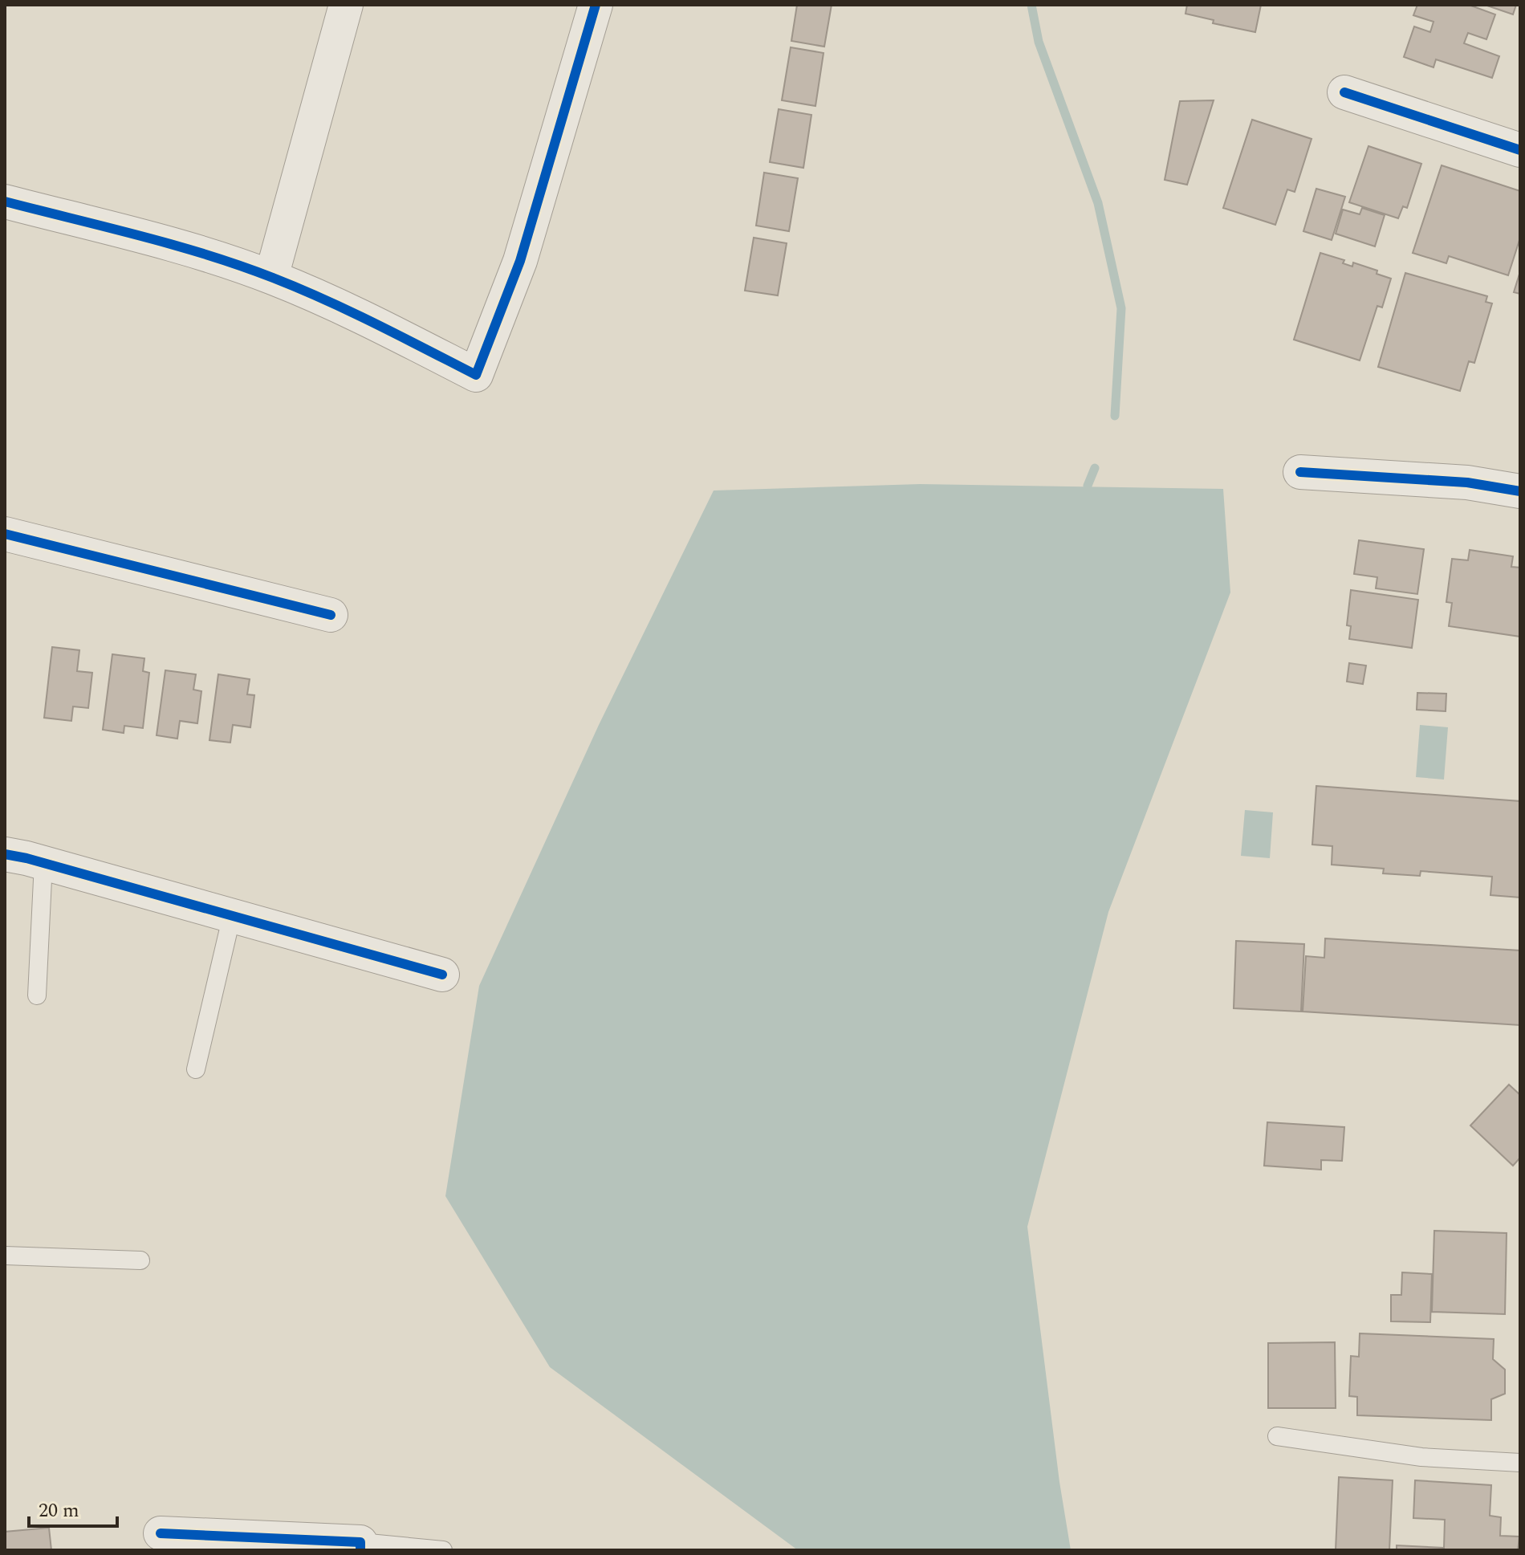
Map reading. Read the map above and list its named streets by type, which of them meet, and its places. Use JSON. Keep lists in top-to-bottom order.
{
  "scale_bar": "20 m"
}
